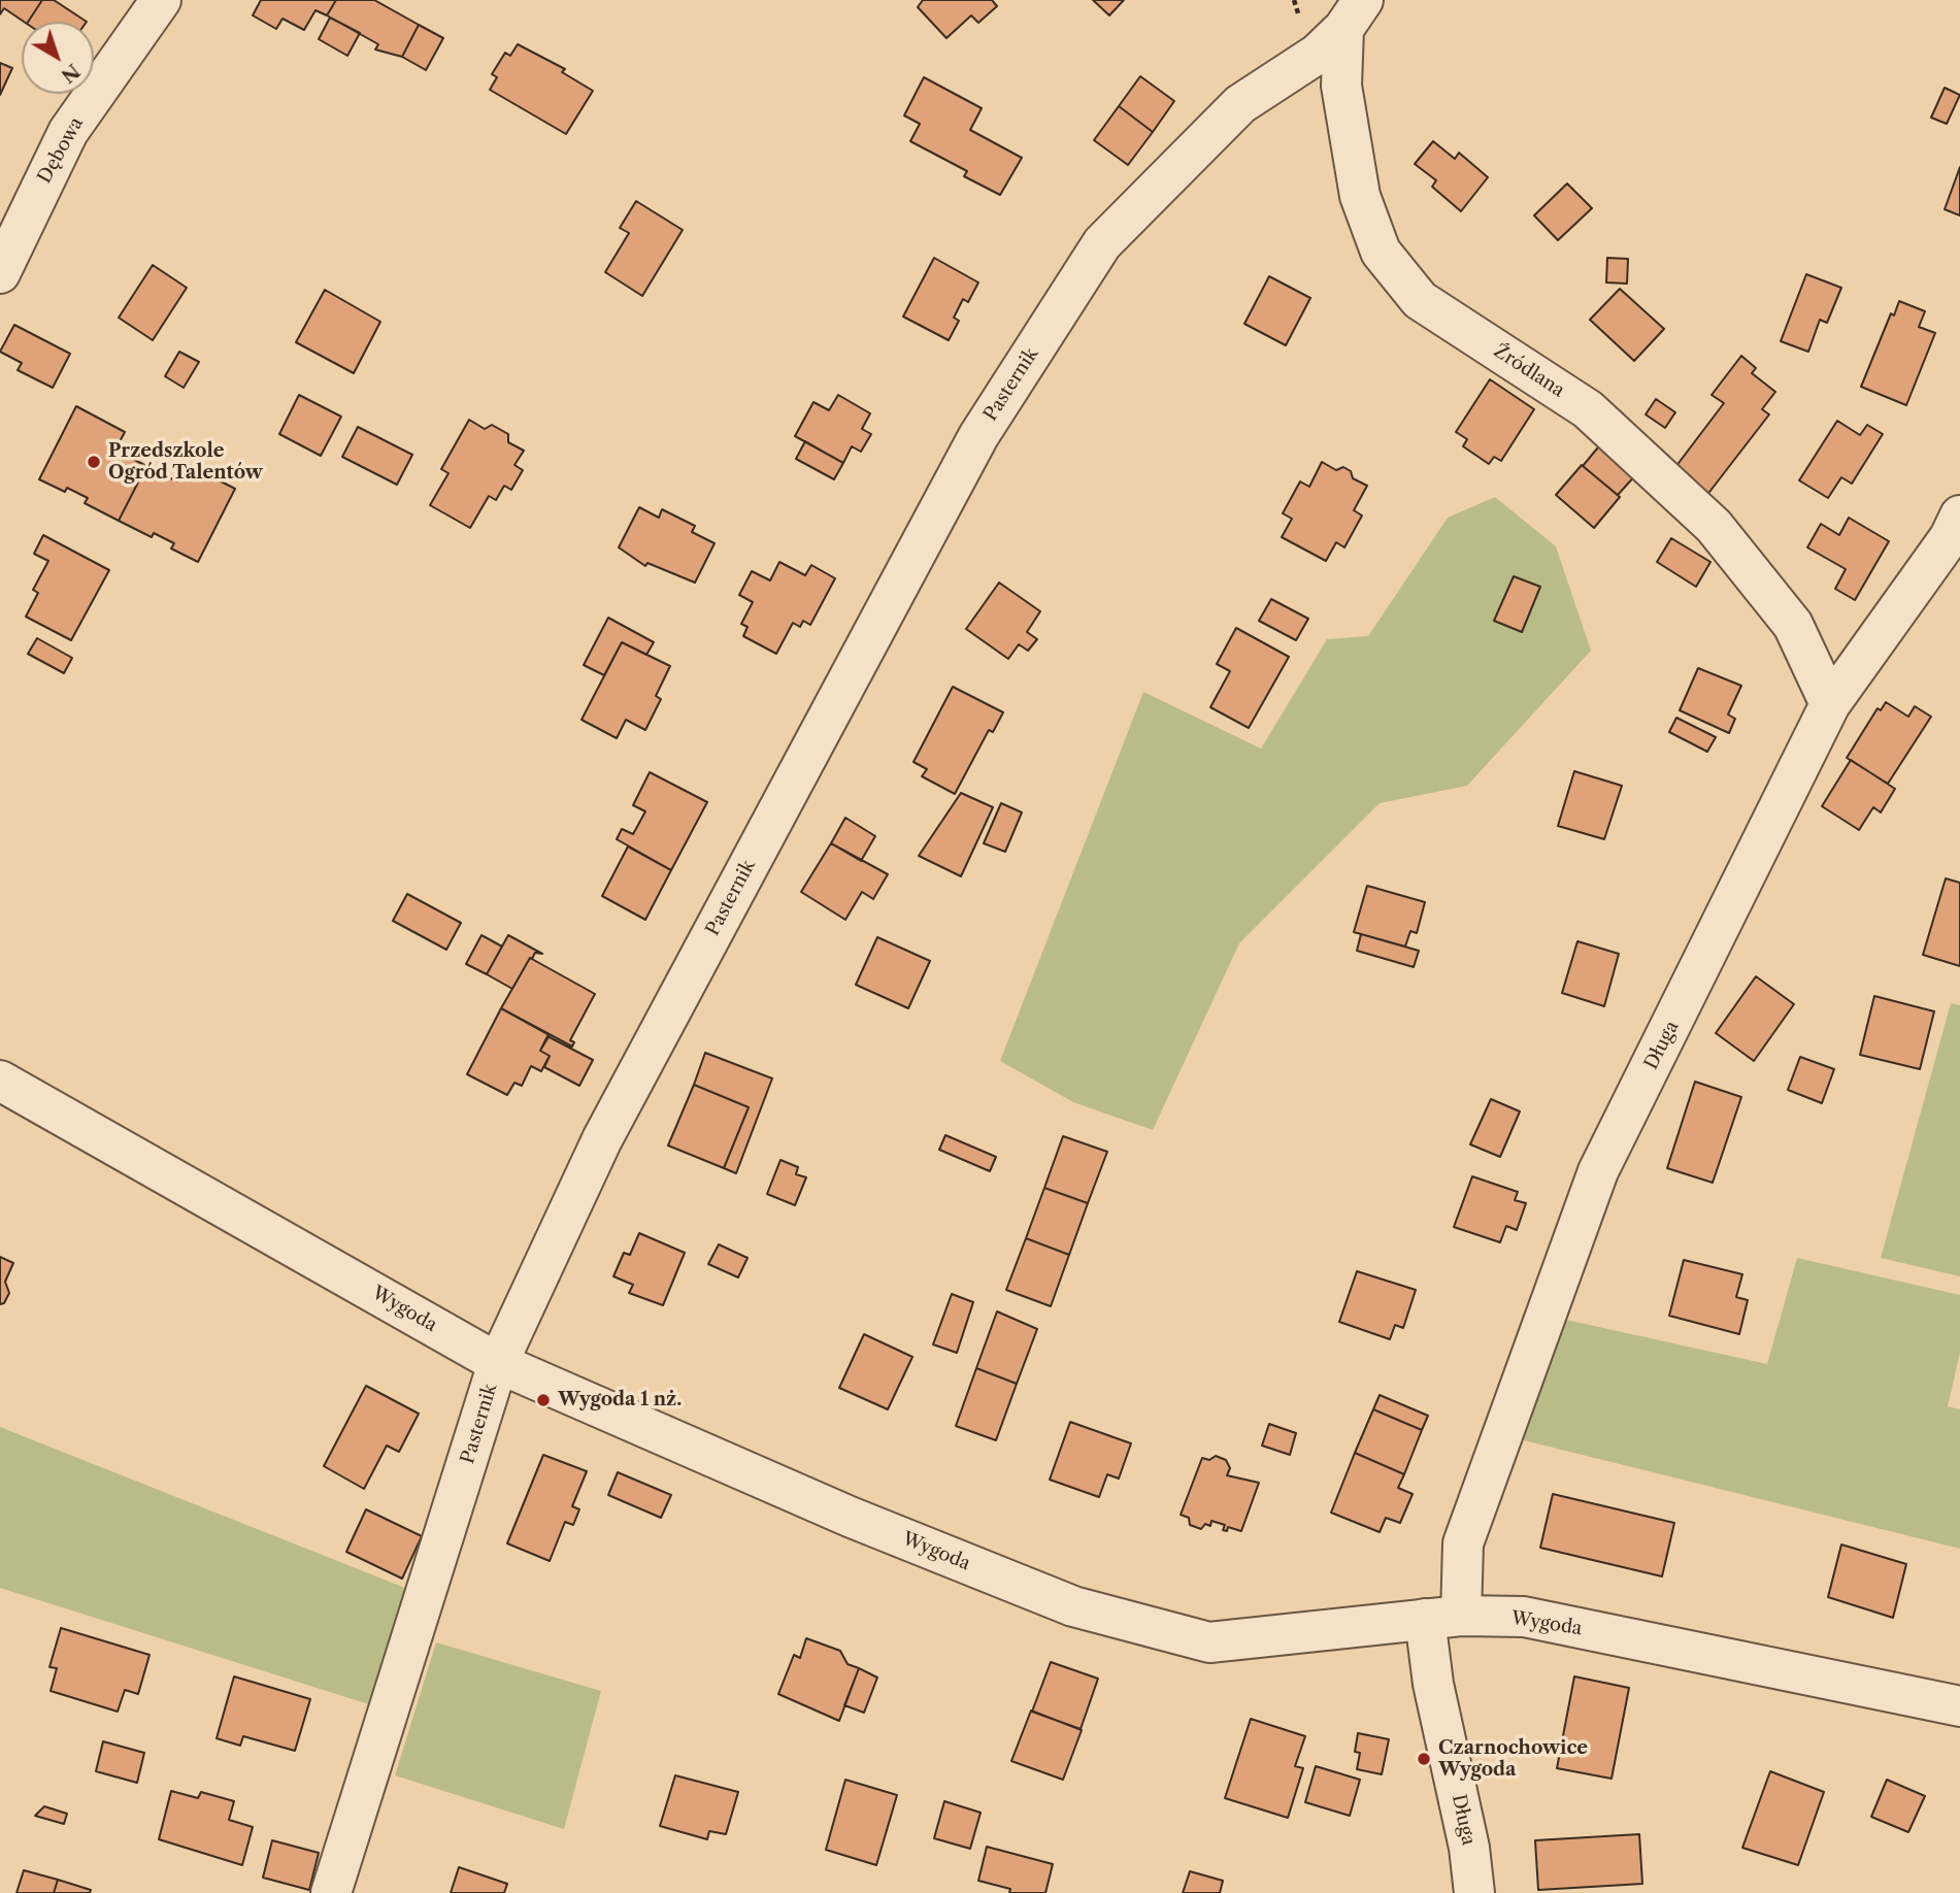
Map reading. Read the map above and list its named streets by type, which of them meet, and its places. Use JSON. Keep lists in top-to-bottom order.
{
  "streets": {
    "street": [
      "Dębowa",
      "Źródlana",
      "Pasternik",
      "Długa",
      "Wygoda"
    ]
  },
  "crossings": [
    ["Źródlana", "Pasternik"],
    ["Źródlana", "Długa"],
    ["Pasternik", "Wygoda"],
    ["Długa", "Wygoda"]
  ],
  "places": ["Przedszkole Ogród Talentów", "Wygoda 1 nż.", "Czarnochowice Wygoda"],
  "north": "bottom right"
}
